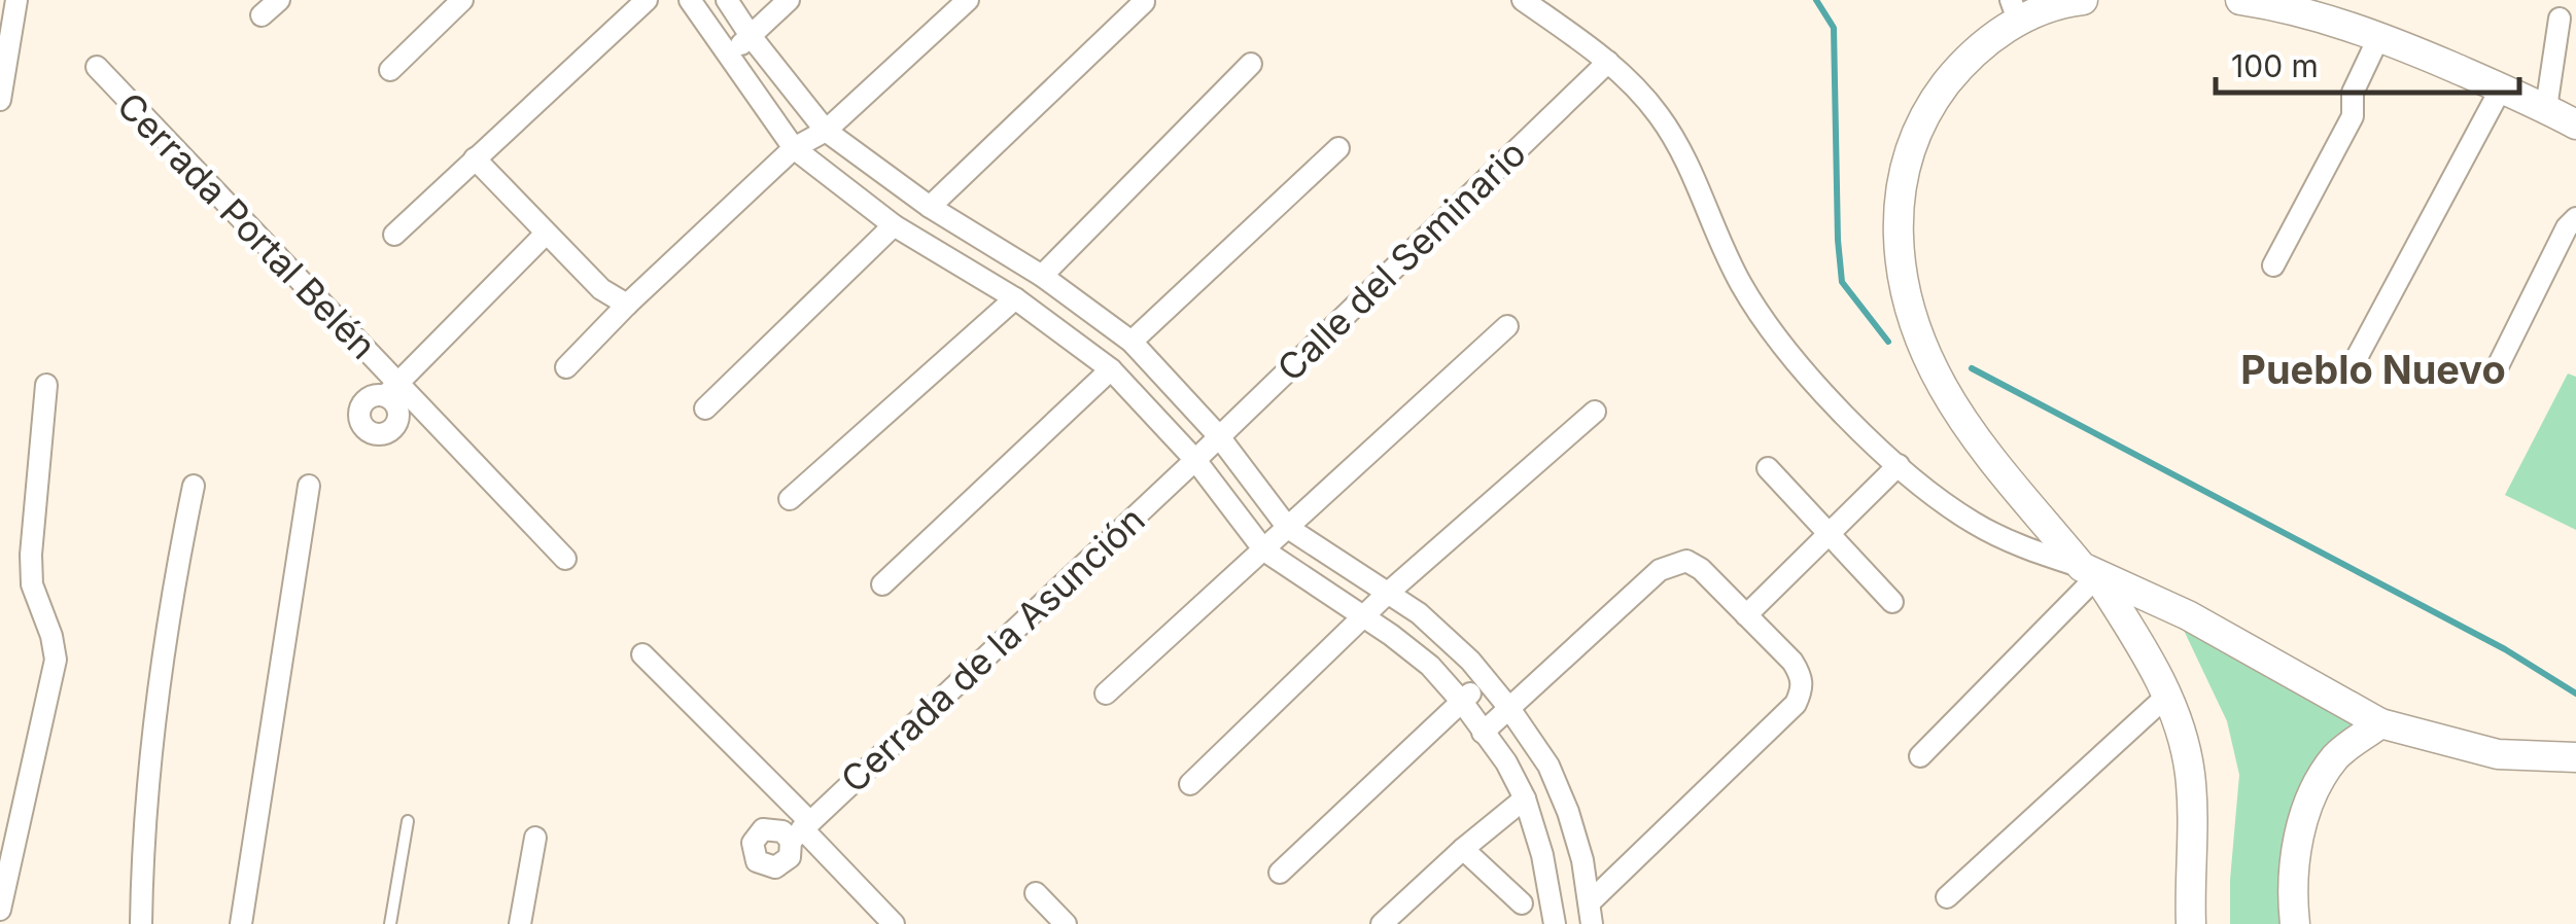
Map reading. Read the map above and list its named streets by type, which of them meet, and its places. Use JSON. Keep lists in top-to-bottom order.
{
  "streets": {
    "street": ["Cerrada Portal Belén", "Calle del Seminario", "Cerrada de la Asunción"]
  },
  "crossings": [
    ["Calle del Seminario", "Cerrada de la Asunción"]
  ],
  "districts": ["Pueblo Nuevo"],
  "scale_bar": "100 m"
}
